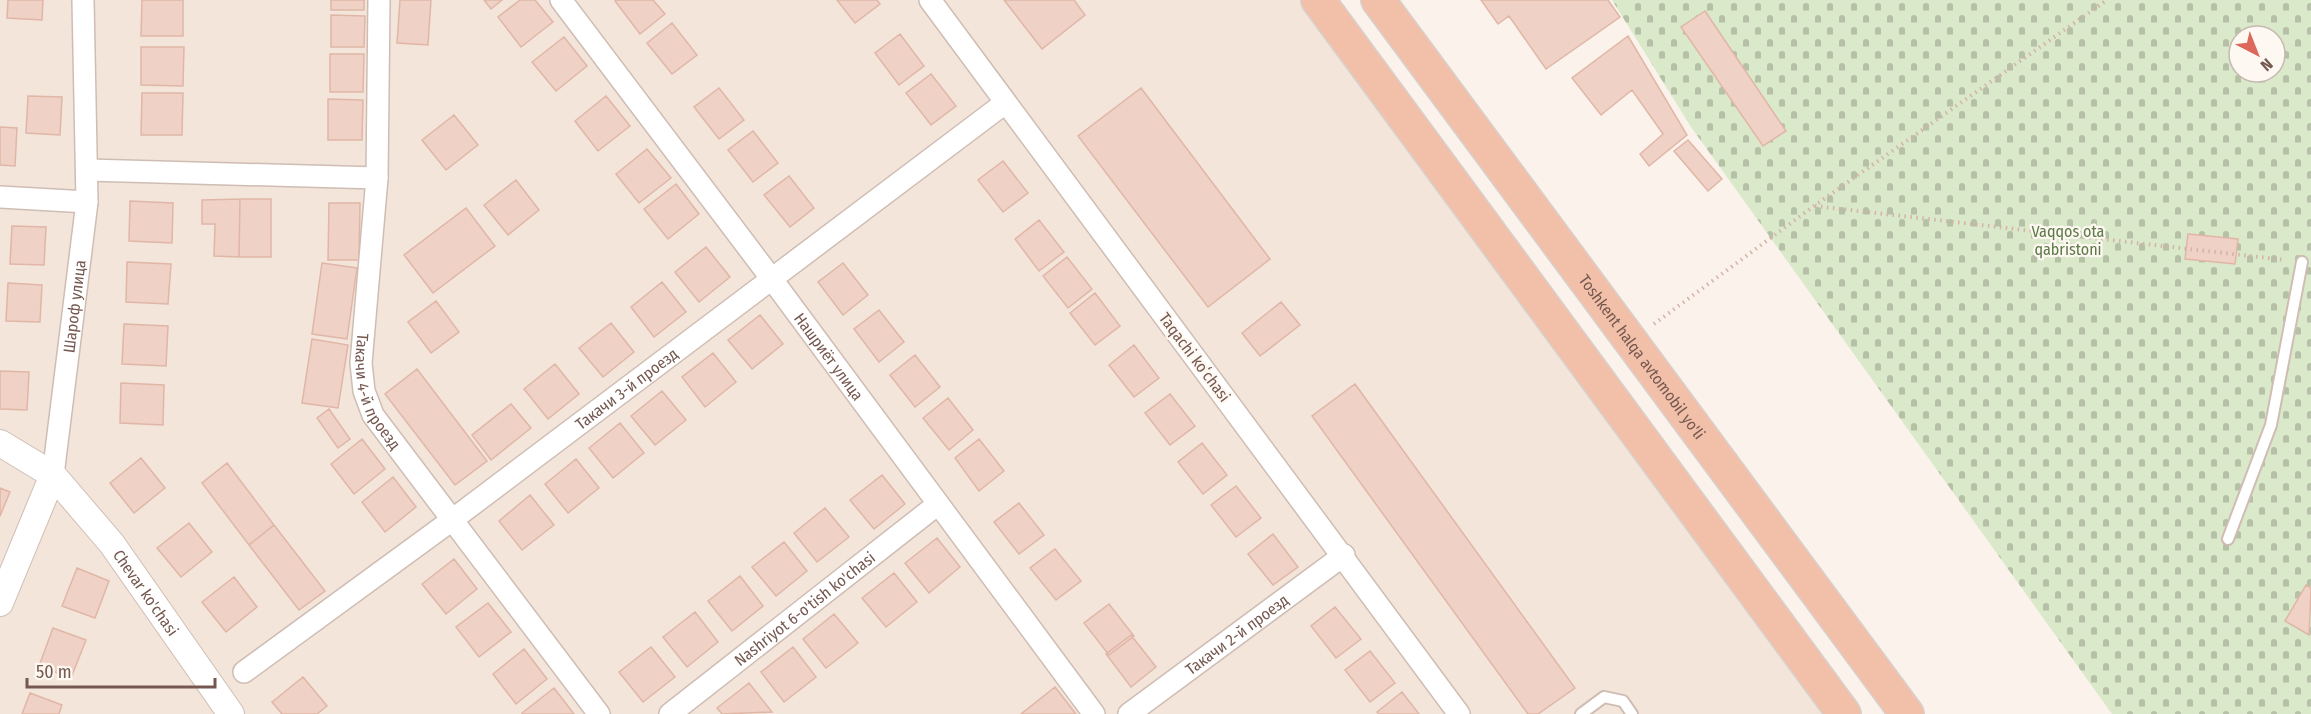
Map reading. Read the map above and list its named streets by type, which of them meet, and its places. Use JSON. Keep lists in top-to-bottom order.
{
  "streets": {
    "highway": ["Toshkent halqa avtomobil yo'li"],
    "street": [
      "Шароф улица",
      "Нашриёт улица",
      "Taqachi koʻchasi",
      "Такачи 3-й проезд",
      "Такачи 4-й проезд",
      "Chevar ko'chasi",
      "Nashriyot 6-o'tish ko'chasi",
      "Такачи 2-й проезд"
    ]
  },
  "crossings": [
    ["Шароф улица", "Chevar ko'chasi"],
    ["Нашриёт улица", "Такачи 3-й проезд"],
    ["Нашриёт улица", "Nashriyot 6-o'tish ko'chasi"],
    ["Taqachi koʻchasi", "Такачи 3-й проезд"],
    ["Taqachi koʻchasi", "Такачи 2-й проезд"],
    ["Такачи 3-й проезд", "Такачи 4-й проезд"]
  ],
  "parks": ["Vaqqos ota qabristoni"],
  "scale_bar": "50 m",
  "north": "bottom right"
}
